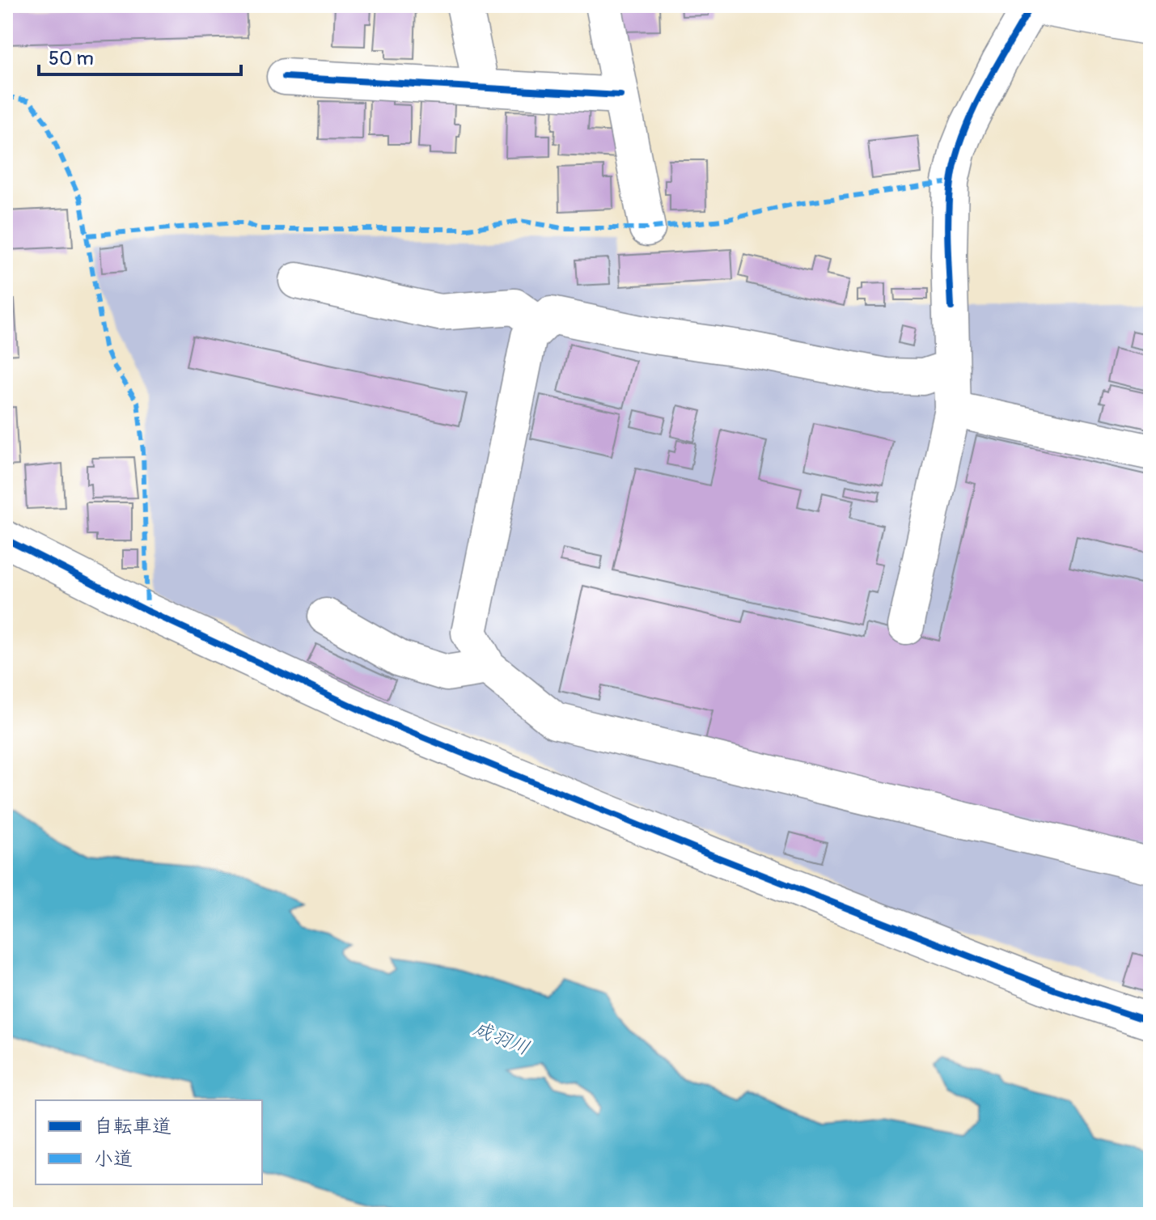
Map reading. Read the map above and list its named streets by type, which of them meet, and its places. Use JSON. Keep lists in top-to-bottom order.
{
  "water": ["成羽川"],
  "legend": ["自転車道", "小道"],
  "scale_bar": "50 m"
}
